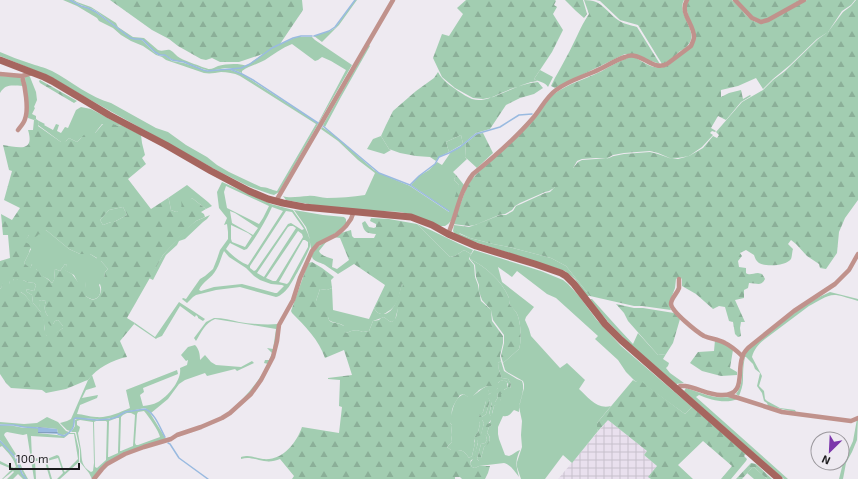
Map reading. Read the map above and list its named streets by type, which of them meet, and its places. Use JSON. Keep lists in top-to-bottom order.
{
  "scale_bar": "100 m",
  "north": "bottom left"
}
